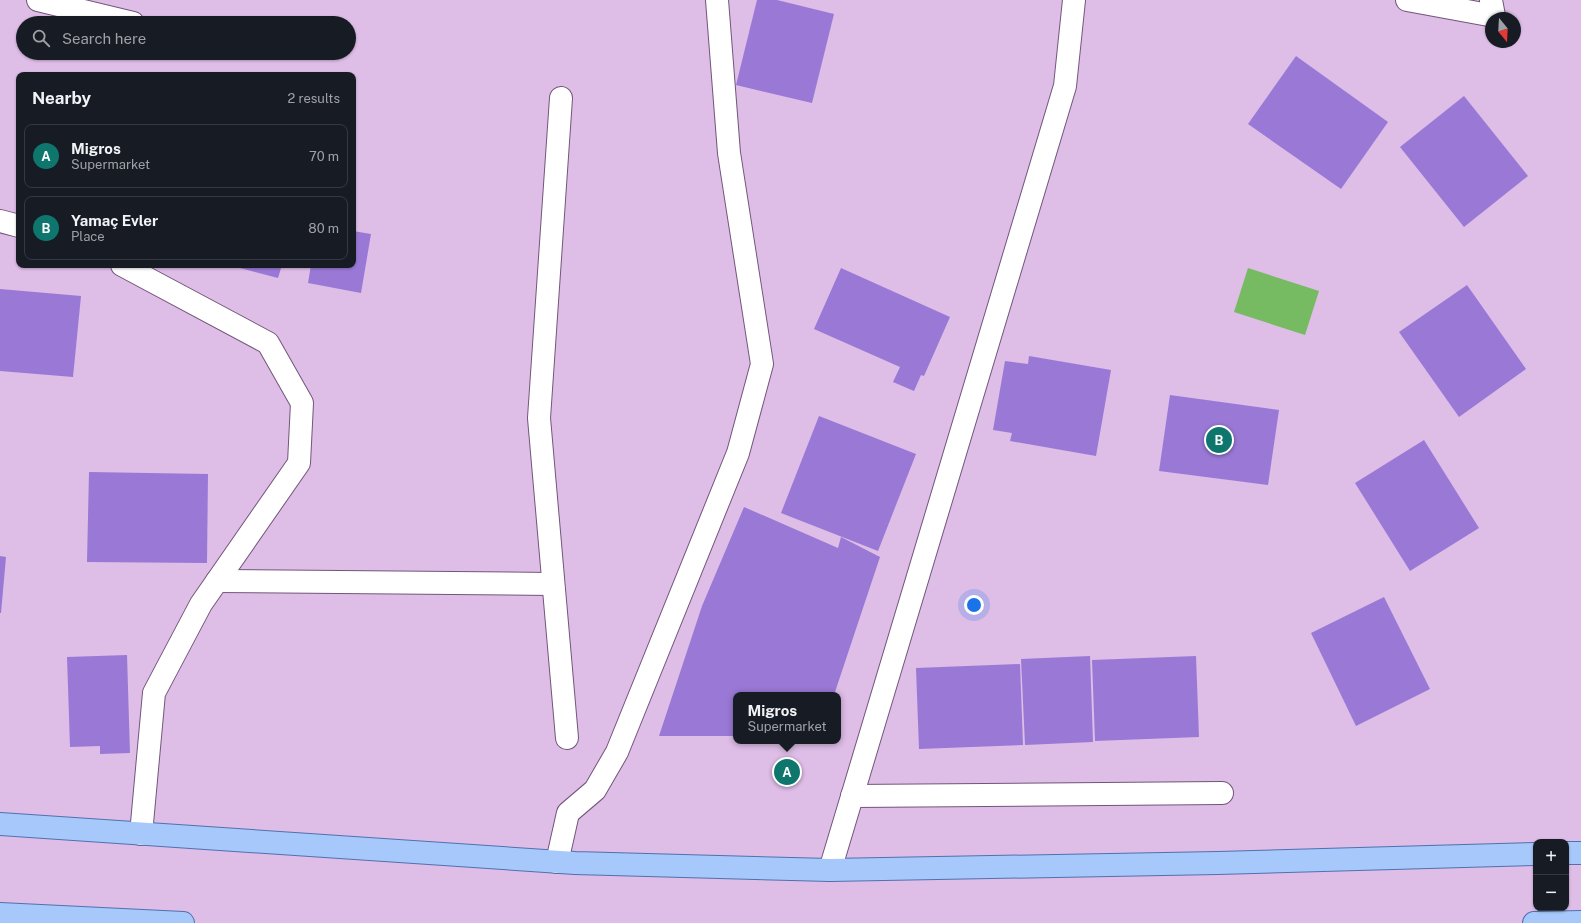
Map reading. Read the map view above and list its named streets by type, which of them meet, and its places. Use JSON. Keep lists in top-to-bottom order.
{
  "north": "bottom",
  "page": {
    "search": "Search here",
    "heading": ["Nearby", "2 results"],
    "list": [
      {
        "mark": "A",
        "name": "Migros",
        "note": "Supermarket",
        "value": "70 m"
      },
      {
        "mark": "B",
        "name": "Yamaç Evler",
        "note": "Place",
        "value": "80 m"
      }
    ],
    "pins": ["B", "A"],
    "popup": ["Migros", "Supermarket"],
    "map_buttons": ["+", "−"]
  }
}
